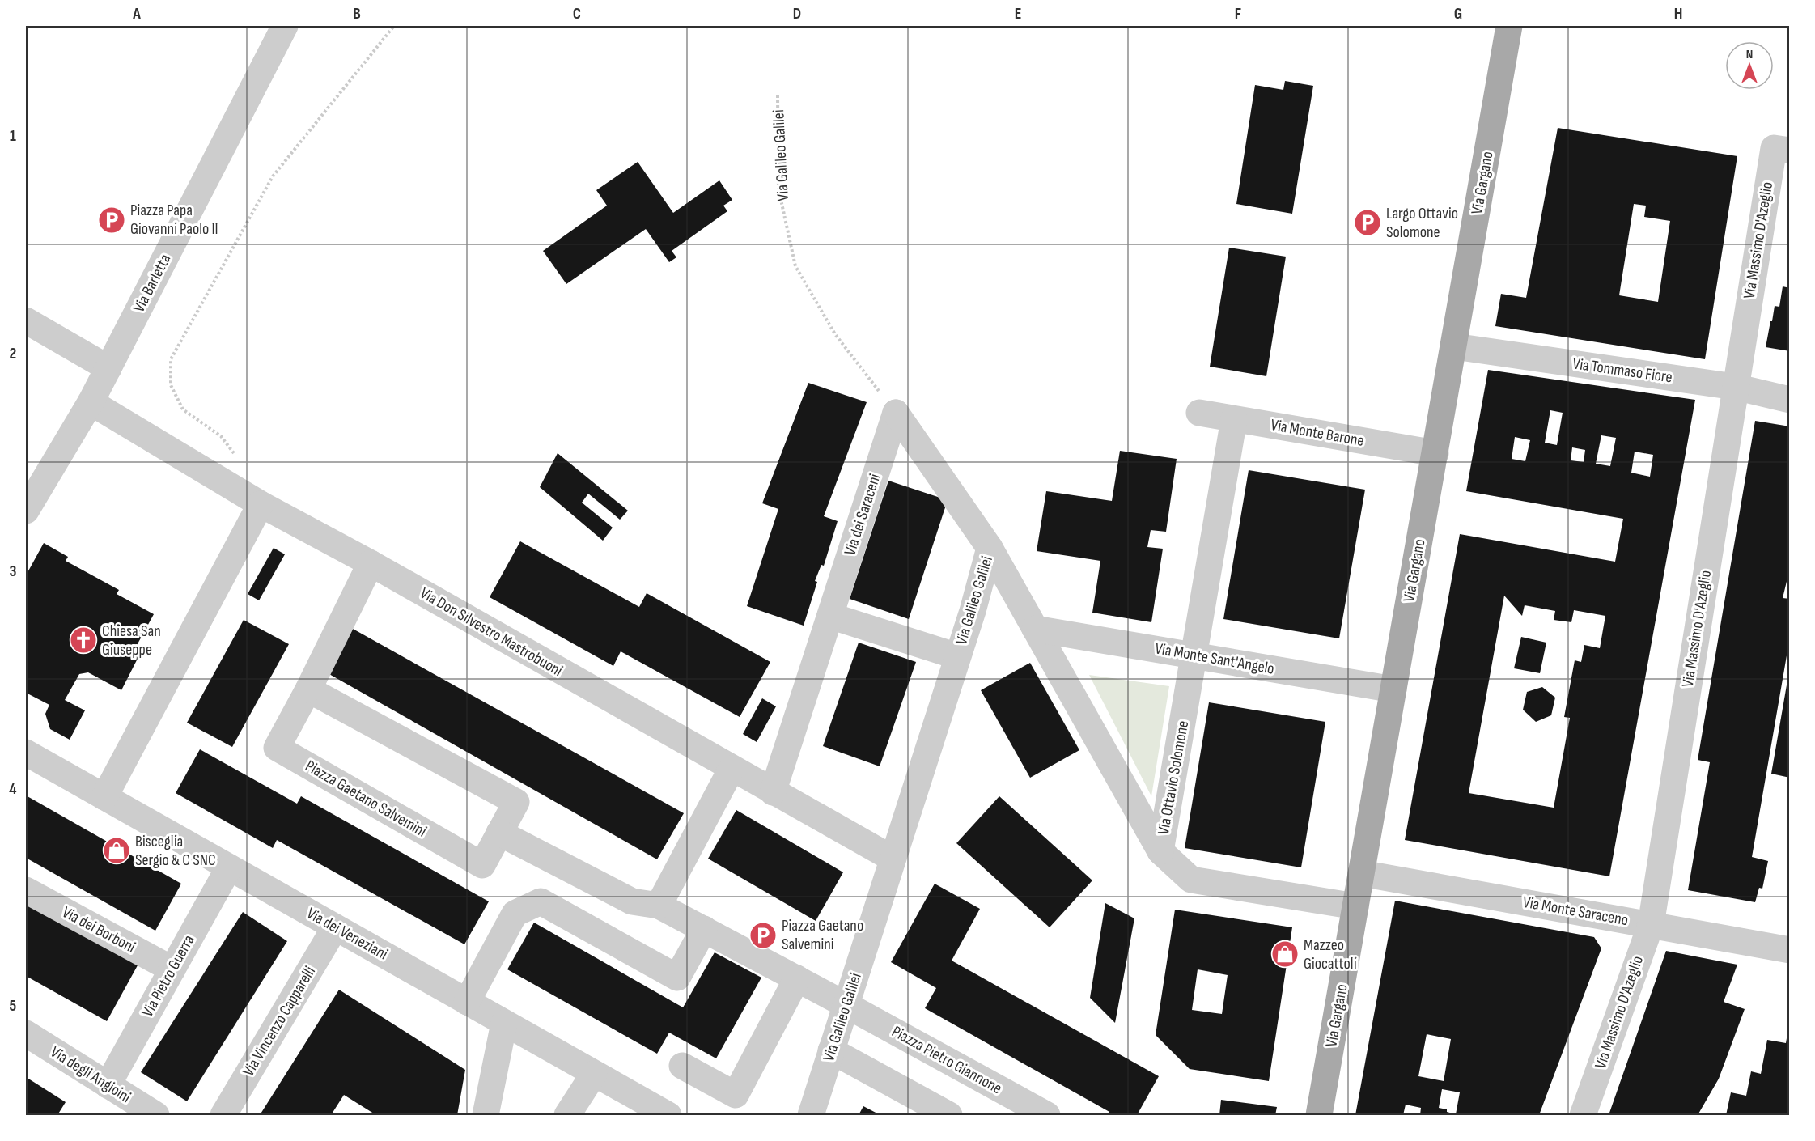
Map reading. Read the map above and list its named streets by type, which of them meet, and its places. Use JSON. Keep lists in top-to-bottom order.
{
  "streets": {
    "main road": ["Via Gargano"],
    "street": [
      "Via Galileo Galilei",
      "Via Massimo D'Azeglio",
      "Via Barletta",
      "Via Tommaso Fiore",
      "Via Monte Barone",
      "Via dei Saraceni",
      "Via Don Silvestro Mastrobuoni",
      "Via Monte Sant'Angelo",
      "Via Ottavio Solomone",
      "Piazza Gaetano Salvemini",
      "Via Monte Saraceno",
      "Via dei Borboni",
      "Via dei Veneziani",
      "Via Pietro Guerra",
      "Via Vincenzo Capparelli",
      "Piazza Pietro Giannone",
      "Via degli Angioini"
    ]
  },
  "crossings": [
    ["Via Galileo Galilei", "Via dei Saraceni"],
    ["Via Galileo Galilei", "Via Don Silvestro Mastrobuoni"],
    ["Via Galileo Galilei", "Via Ottavio Solomone"],
    ["Via Galileo Galilei", "Piazza Pietro Giannone"],
    ["Via Gargano", "Via Tommaso Fiore"],
    ["Via Gargano", "Via Monte Barone"],
    ["Via Gargano", "Via Monte Sant'Angelo"],
    ["Via Gargano", "Via Monte Saraceno"],
    ["Via Massimo D'Azeglio", "Via Tommaso Fiore"],
    ["Via Massimo D'Azeglio", "Via Monte Saraceno"],
    ["Via Barletta", "Via Don Silvestro Mastrobuoni"],
    ["Via Monte Barone", "Via Ottavio Solomone"],
    ["Via dei Saraceni", "Via Don Silvestro Mastrobuoni"],
    ["Via Don Silvestro Mastrobuoni", "Piazza Gaetano Salvemini"],
    ["Via Monte Sant'Angelo", "Via Ottavio Solomone"],
    ["Via dei Borboni", "Via Pietro Guerra"],
    ["Via dei Veneziani", "Via Pietro Guerra"],
    ["Via dei Veneziani", "Via Vincenzo Capparelli"],
    ["Via Pietro Guerra", "Via degli Angioini"]
  ],
  "places": {
    "parking": ["Piazza Papa Giovanni Paolo II", "Largo Ottavio Solomone", "Piazza Gaetano Salvemini"],
    "church": ["Chiesa San Giuseppe"],
    "shop": ["Bisceglia Sergio & C SNC", "Mazzeo Giocattoli"]
  },
  "north": "top",
  "grid": {
    "columns": [
      "A",
      "B",
      "C",
      "D",
      "E",
      "F",
      "G",
      "H"
    ],
    "rows": [
      "1",
      "2",
      "3",
      "4",
      "5"
    ]
  }
}
